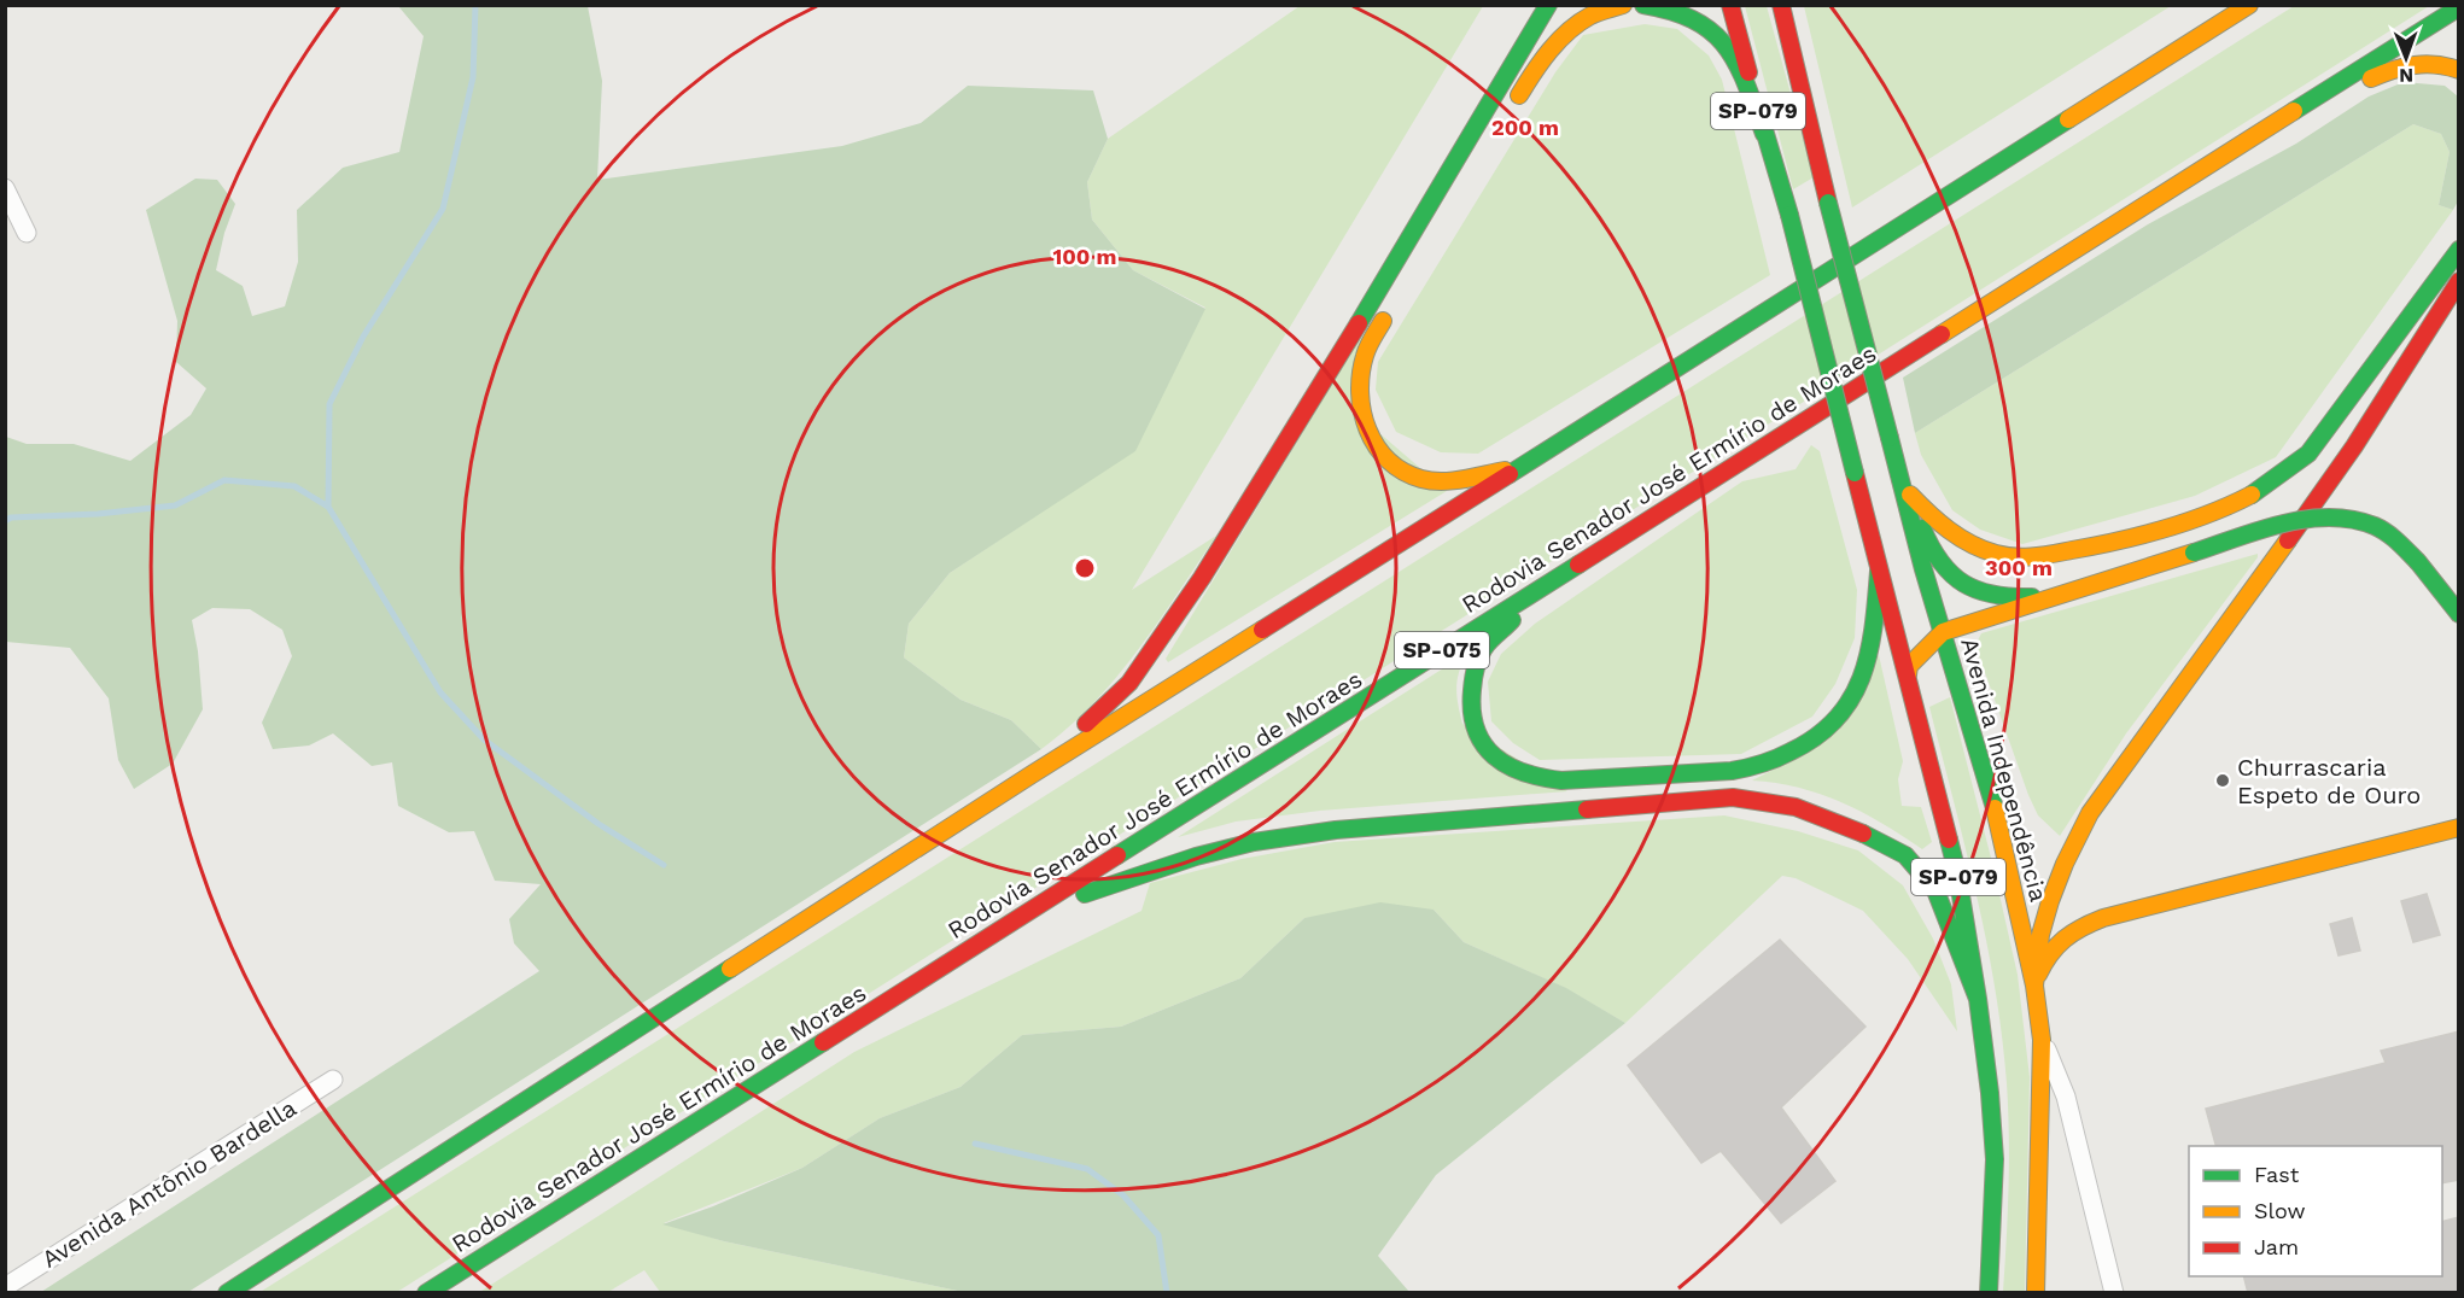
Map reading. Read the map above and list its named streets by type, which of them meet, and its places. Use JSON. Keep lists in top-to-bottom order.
{
  "streets": {
    "main road": [
      "SP-079",
      "Rodovia Senador José Ermírio de Moraes",
      "SP-075",
      "Avenida Independência"
    ],
    "street": ["Avenida Antônio Bardella"]
  },
  "crossings": [
    ["SP-079", "Avenida Independência"]
  ],
  "places": ["Churrascaria Espeto de Ouro"],
  "legend": ["Fast", "Slow", "Jam"],
  "north": "bottom",
  "rings": ["200 m", "100 m", "300 m"]
}
